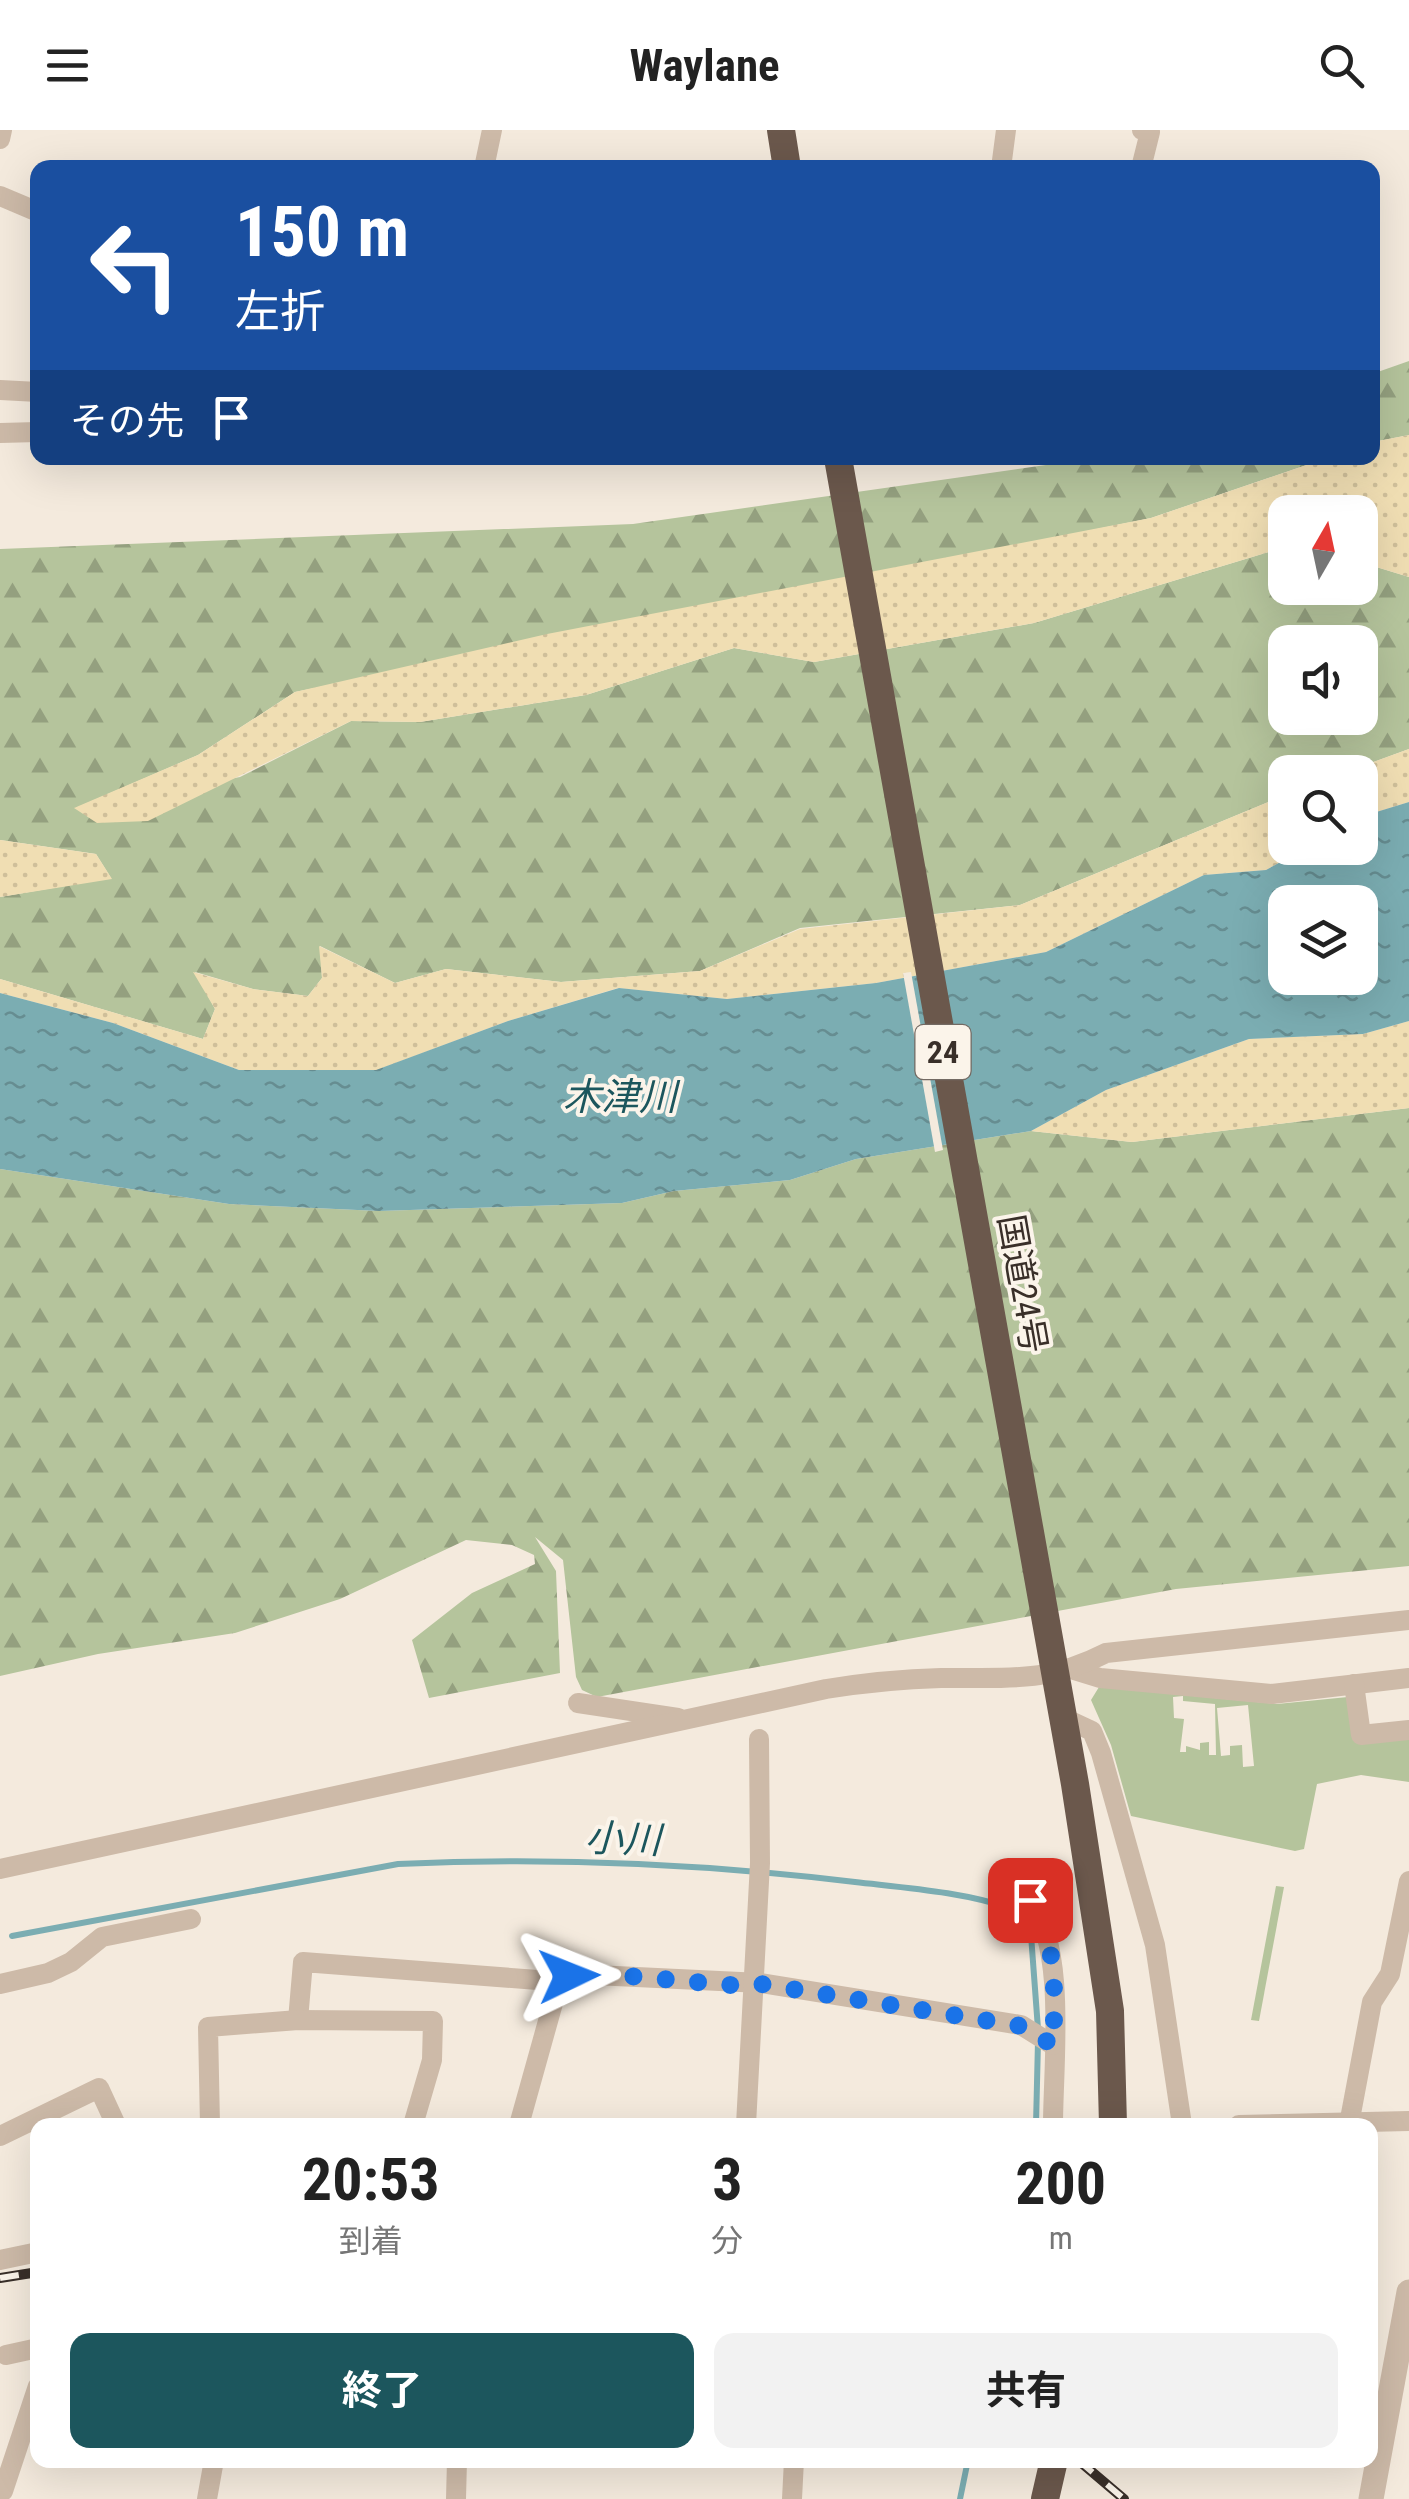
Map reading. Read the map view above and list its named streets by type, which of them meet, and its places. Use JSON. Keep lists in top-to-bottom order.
{
  "streets": {
    "highway": ["24", "国道24号"]
  },
  "water": ["木津川", "小川"],
  "north": "top",
  "page": {
    "header": "Waylane",
    "turn": ["150 m", "左折"],
    "then": "その先",
    "eta": [
      "20:53",
      "到着",
      "3",
      "分",
      "200",
      "m"
    ],
    "buttons": ["終了", "共有"]
  }
}
